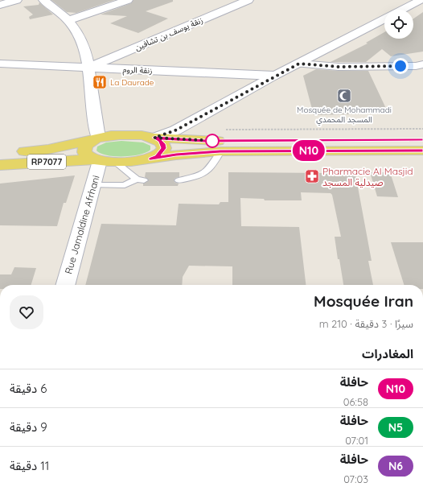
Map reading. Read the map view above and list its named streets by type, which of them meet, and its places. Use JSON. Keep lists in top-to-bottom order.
{
  "streets": {
    "main road": ["RP7077"],
    "street": ["زنقة يوسف بن تشافين", "زنقة الروم", "Rue Jamaldine Afrhani"]
  },
  "crossings": [
    ["زنقة يوسف بن تشافين", "زنقة الروم"],
    ["RP7077", "Rue Jamaldine Afrhani"]
  ],
  "places": {
    "restaurant": ["La Daurade"],
    "mosque": ["Mosquée de Mohammadi المسجد المحمدي"],
    "pharmacy": ["Pharmacie Al Masjid صيدلية المسجد"]
  },
  "lines": ["bus line N10"],
  "page": {
    "on_map": "N10",
    "heading": [
      ["Mosquée Iran", "سيرًا · 3 دقيقة · 210 m"],
      "المغادرات"
    ],
    "list": [
      {
        "mark": "N10",
        "name": "حافلة",
        "note": "06:58",
        "value": "6 دقيقة"
      },
      {
        "mark": "N5",
        "name": "حافلة",
        "note": "07:01",
        "value": "9 دقيقة"
      },
      {
        "mark": "N6",
        "name": "حافلة",
        "note": "07:03",
        "value": "11 دقيقة"
      }
    ]
  }
}
